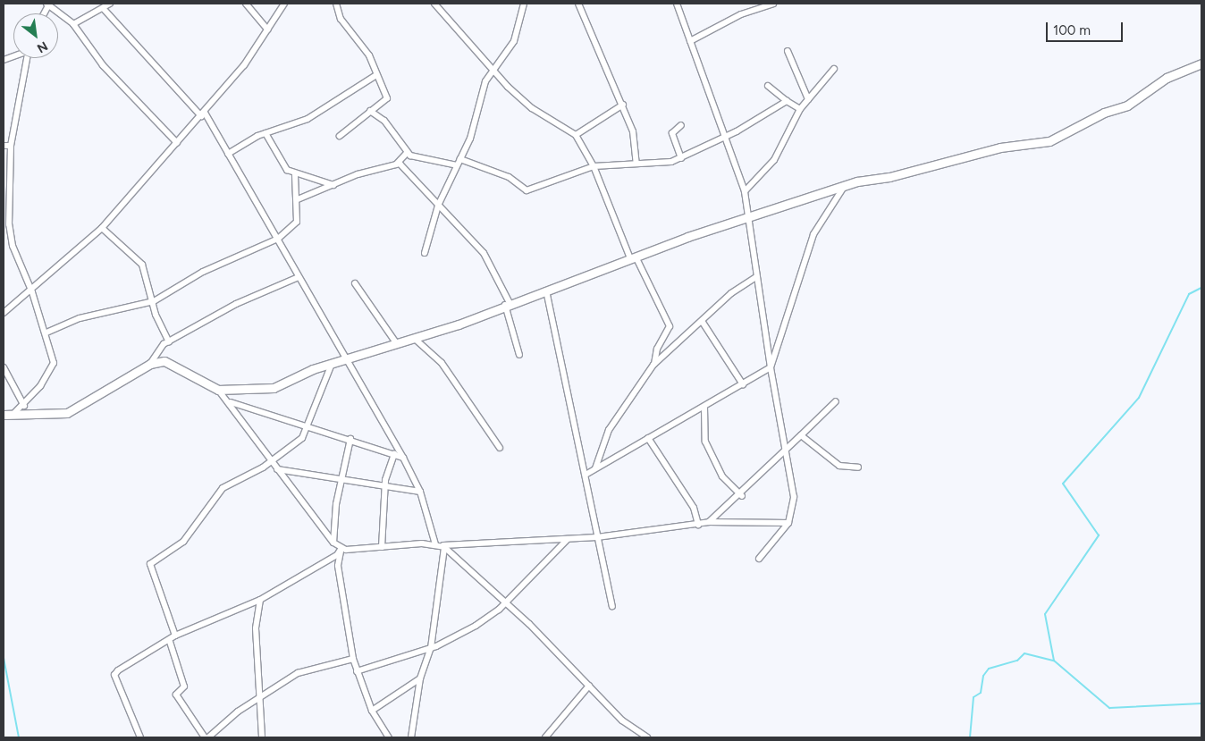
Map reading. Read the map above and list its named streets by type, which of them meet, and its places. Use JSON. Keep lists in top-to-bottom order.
{
  "scale_bar": "100 m",
  "north": "bottom right"
}
